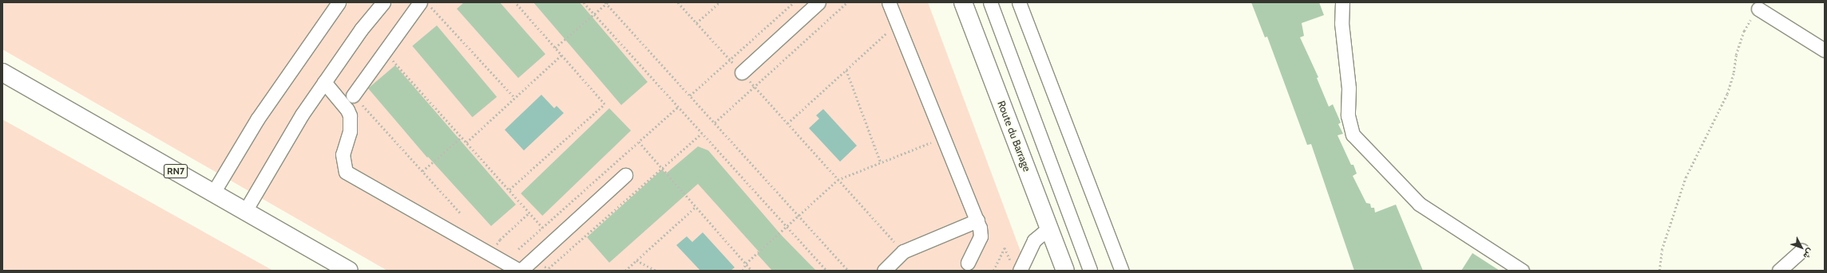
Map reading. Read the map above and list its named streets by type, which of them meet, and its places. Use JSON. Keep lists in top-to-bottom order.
{
  "streets": {
    "main road": ["Route du Barrage", "RN7"]
  },
  "north": "bottom right"
}
